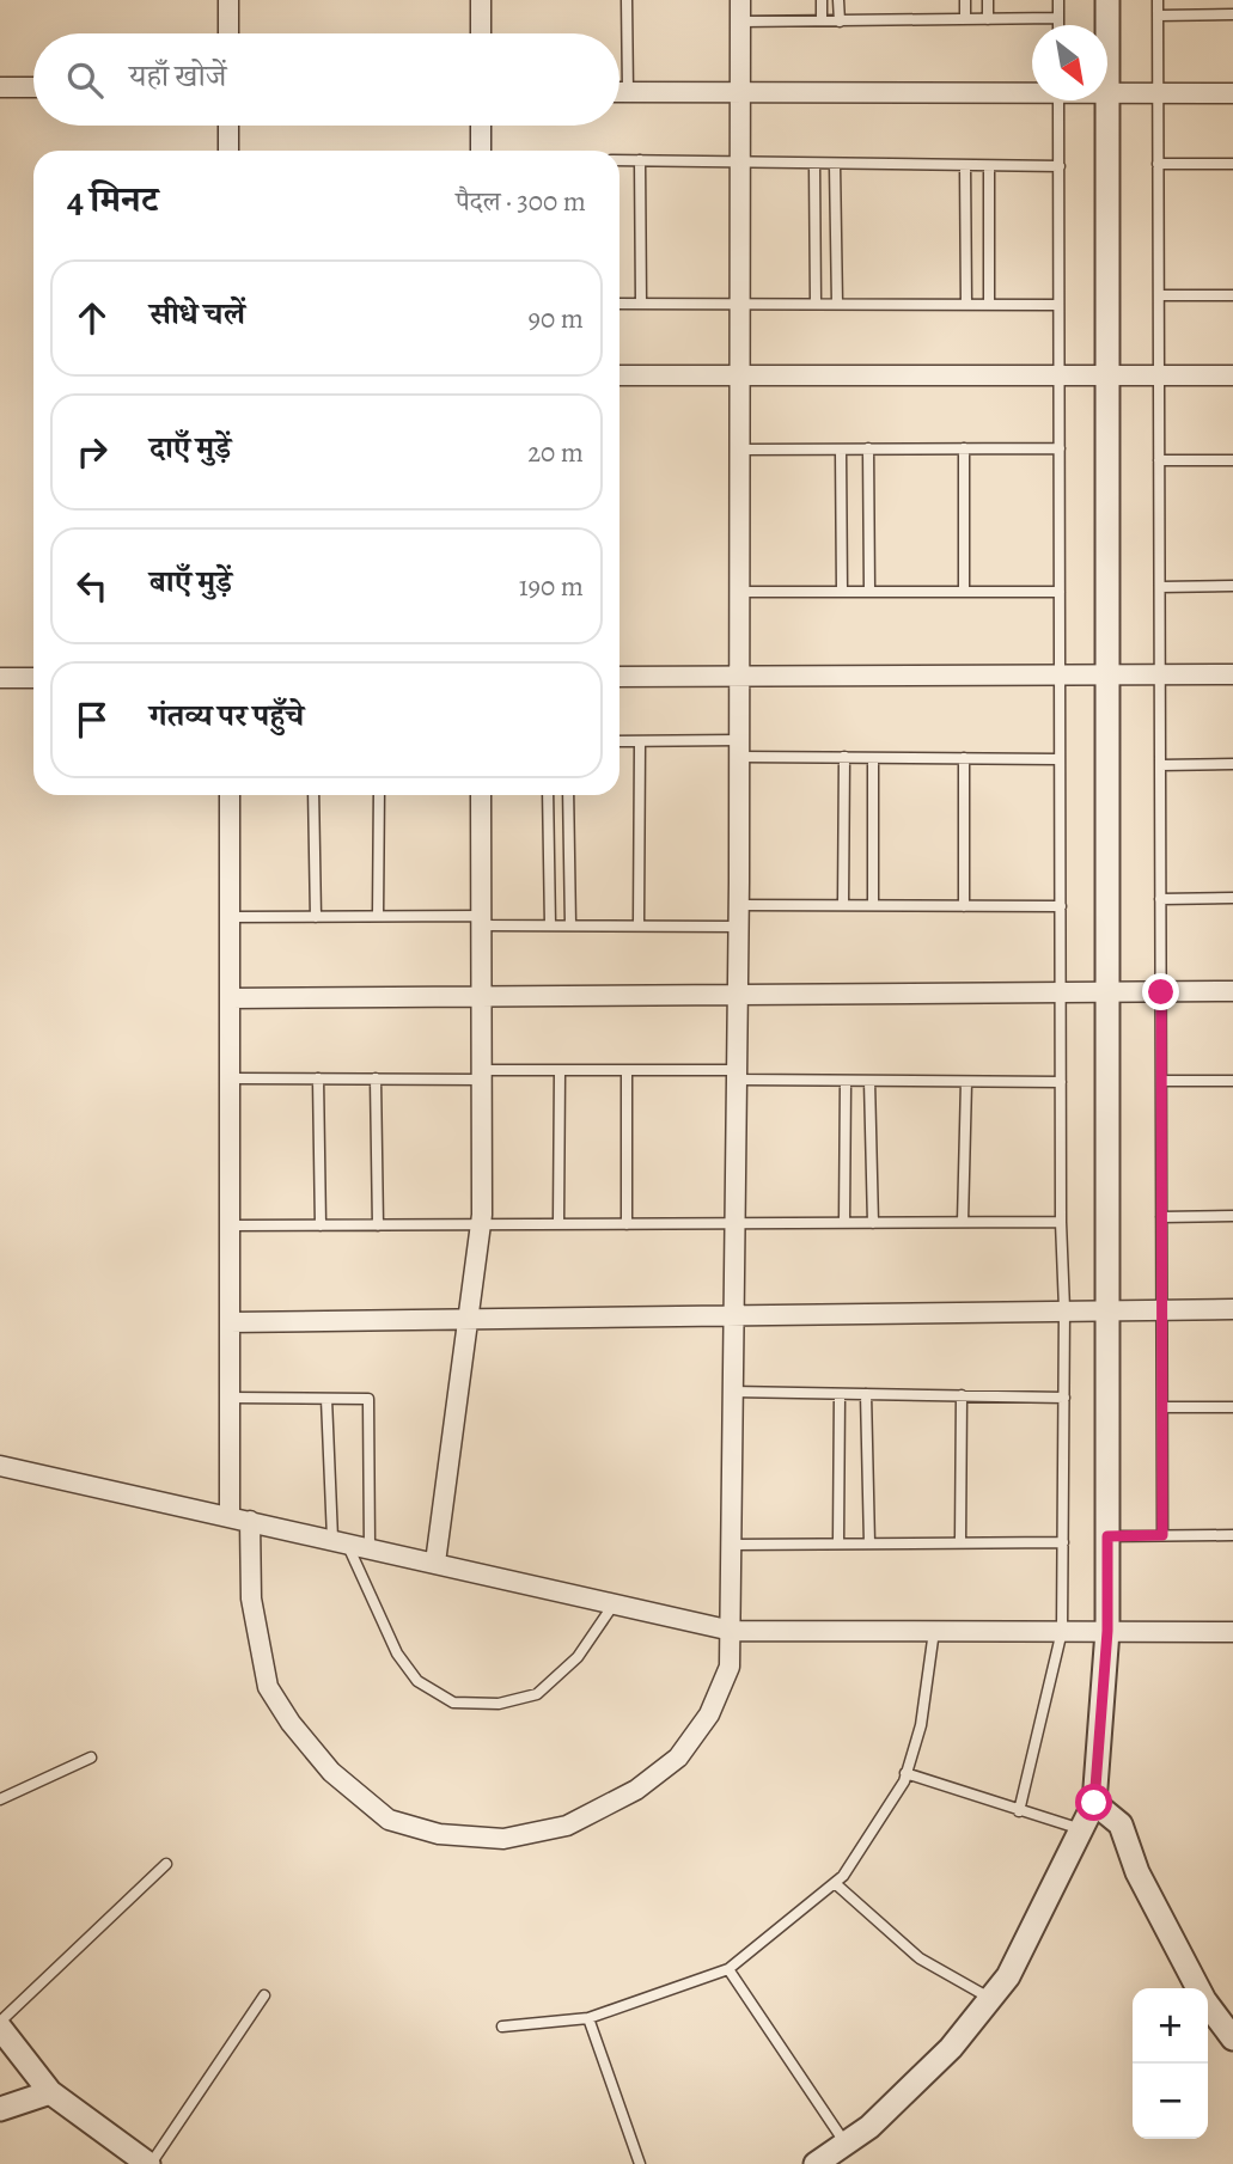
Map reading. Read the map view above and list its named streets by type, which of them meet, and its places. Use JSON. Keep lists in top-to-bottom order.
{
  "north": "bottom right",
  "page": {
    "search": "यहाँ खोजें",
    "heading": ["4 मिनट", "पैदल · 300 m"],
    "list": [
      ["सीधे चलें", "90 m"],
      ["दाएँ मुड़ें", "20 m"],
      ["बाएँ मुड़ें", "190 m"],
      "गंतव्य पर पहुँचे"
    ],
    "map_buttons": ["+", "−"]
  }
}
